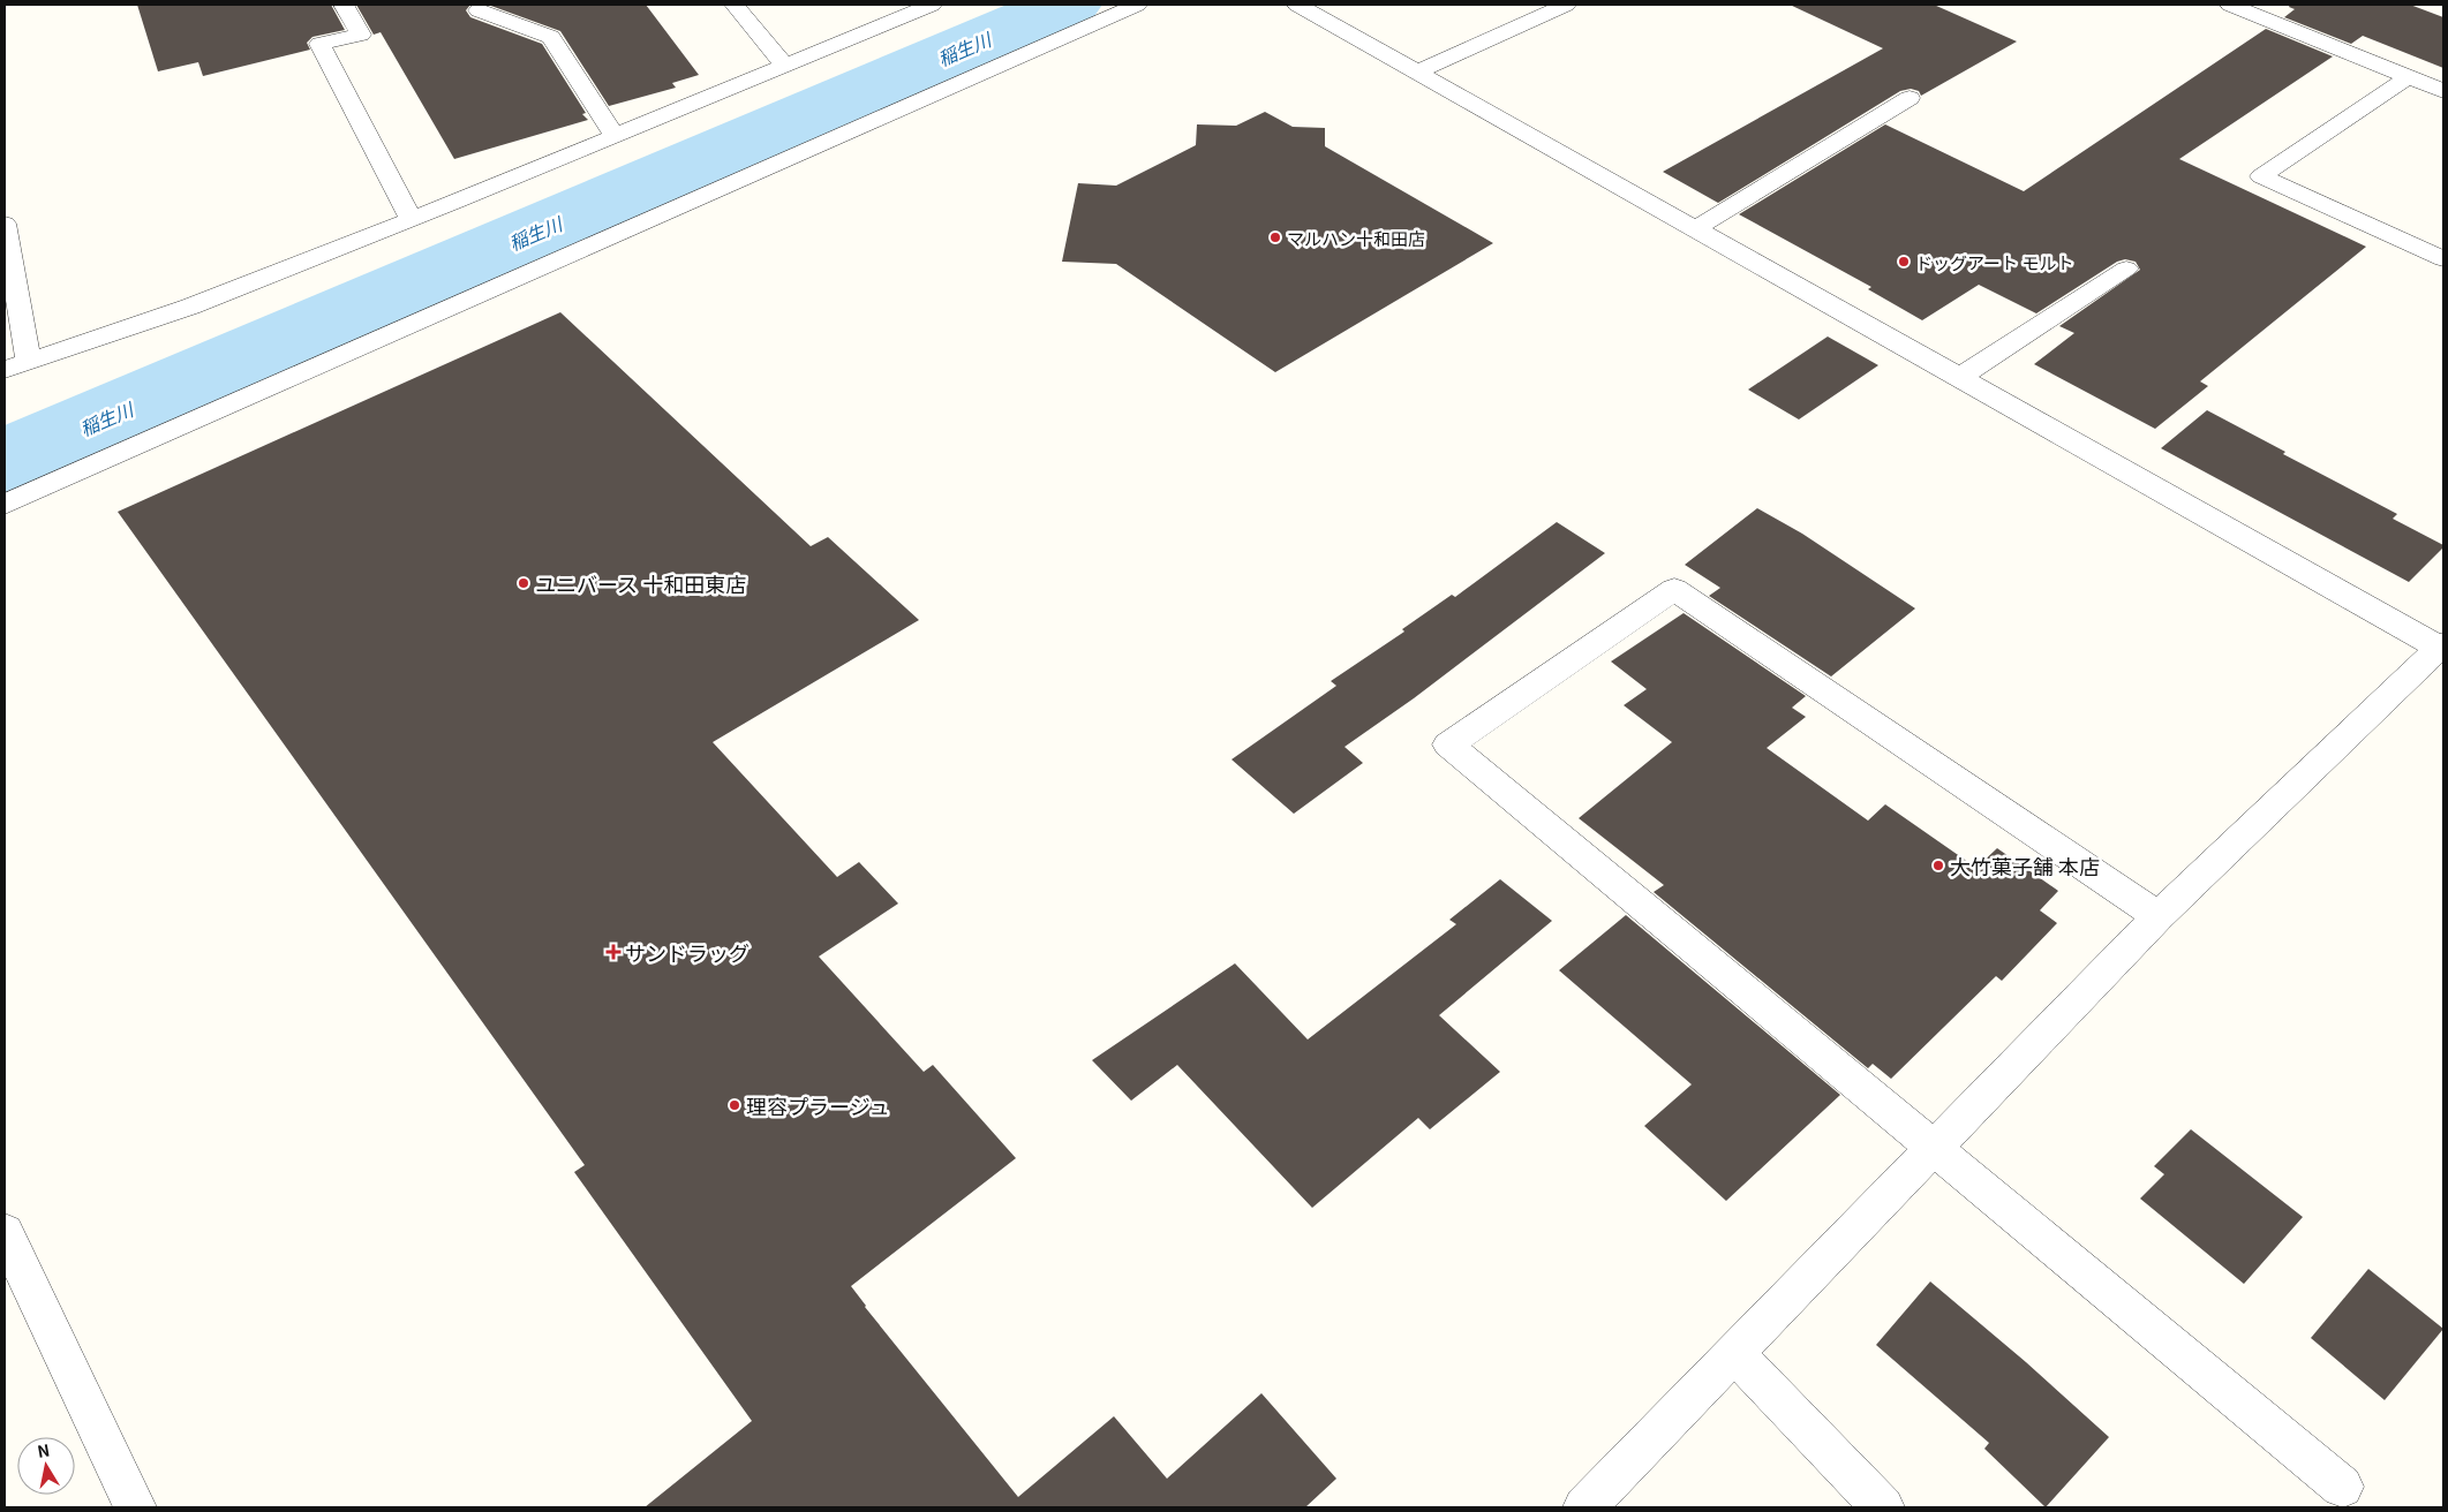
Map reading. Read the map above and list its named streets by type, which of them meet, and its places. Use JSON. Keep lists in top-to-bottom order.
{
  "water": ["稲生川"],
  "places": {
    "other": [
      "マルハン十和田店",
      "ドッグアート モルト",
      "ユニバース 十和田東店",
      "大竹菓子舗 本店",
      "理容プラージュ"
    ],
    "health": ["サンドラッグ"]
  },
  "north": "top"
}
